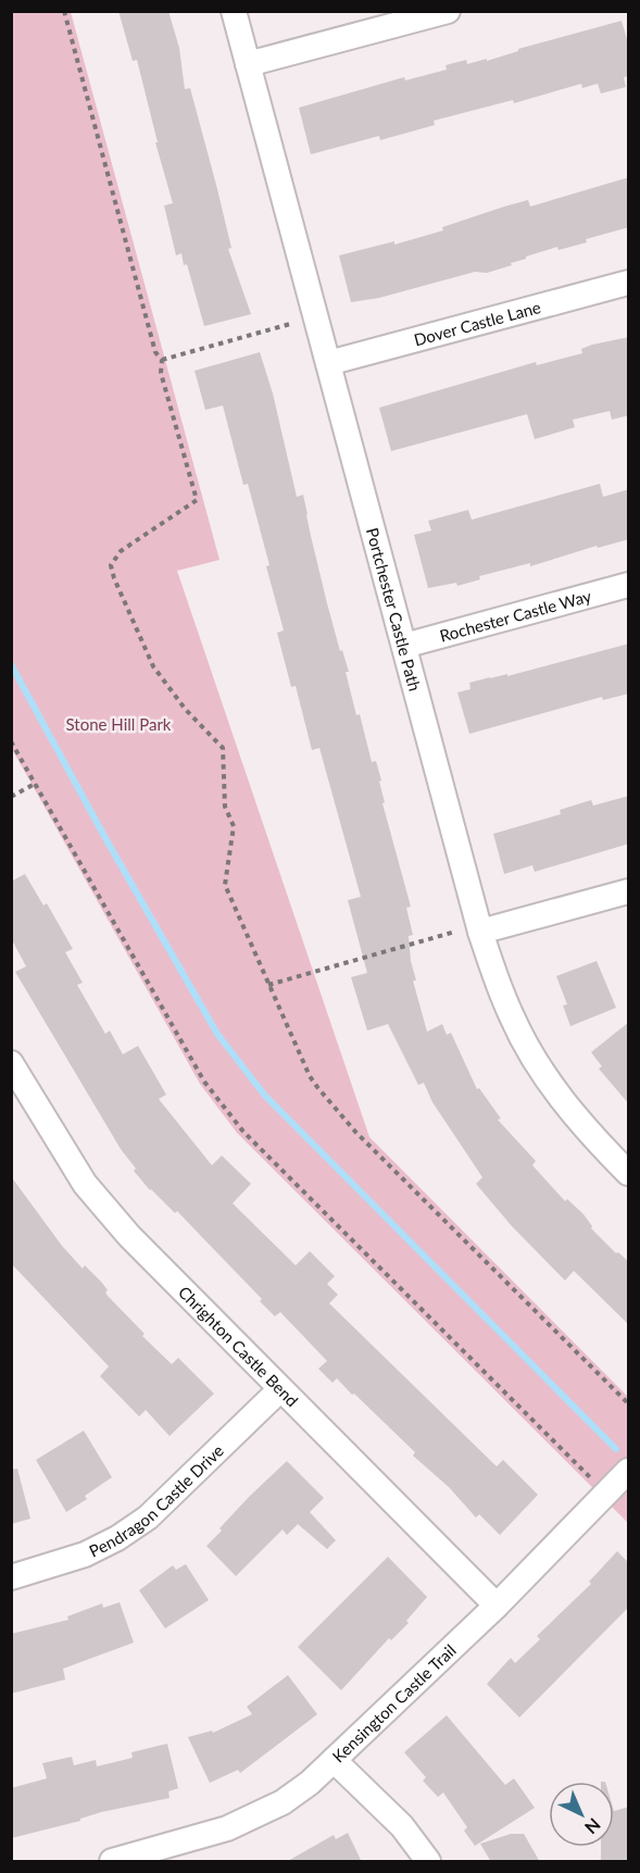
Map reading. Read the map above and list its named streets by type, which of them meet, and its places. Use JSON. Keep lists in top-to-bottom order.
{
  "streets": {
    "street": [
      "Dover Castle Lane",
      "Portchester Castle Path",
      "Rochester Castle Way",
      "Chrighton Castle Bend",
      "Pendragon Castle Drive",
      "Kensington Castle Trail"
    ]
  },
  "crossings": [
    ["Dover Castle Lane", "Portchester Castle Path"],
    ["Portchester Castle Path", "Rochester Castle Way"],
    ["Chrighton Castle Bend", "Pendragon Castle Drive"],
    ["Chrighton Castle Bend", "Kensington Castle Trail"]
  ],
  "parks": ["Stone Hill Park"],
  "north": "bottom right"
}
